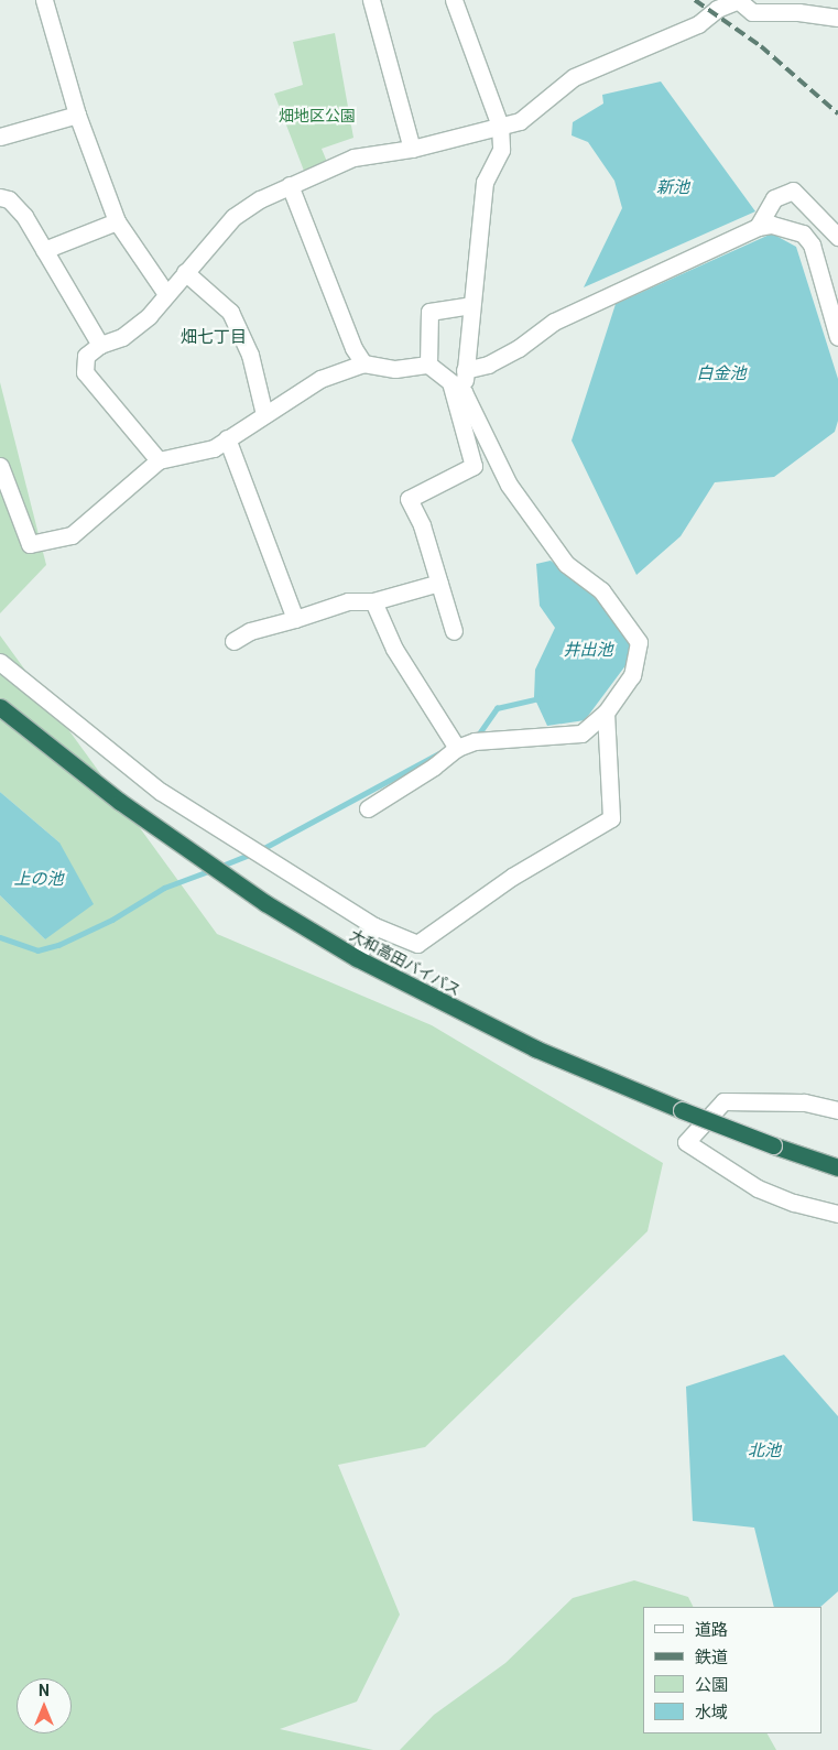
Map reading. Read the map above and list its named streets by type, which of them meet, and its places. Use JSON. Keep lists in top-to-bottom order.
{
  "streets": {
    "highway": ["大和高田バイパス"]
  },
  "districts": ["畑七丁目"],
  "water": [
    "新池",
    "白金池",
    "井出池",
    "上の池",
    "北池"
  ],
  "parks": ["畑地区公園"],
  "legend": [
    "道路",
    "鉄道",
    "公園",
    "水域"
  ],
  "north": "top"
}
